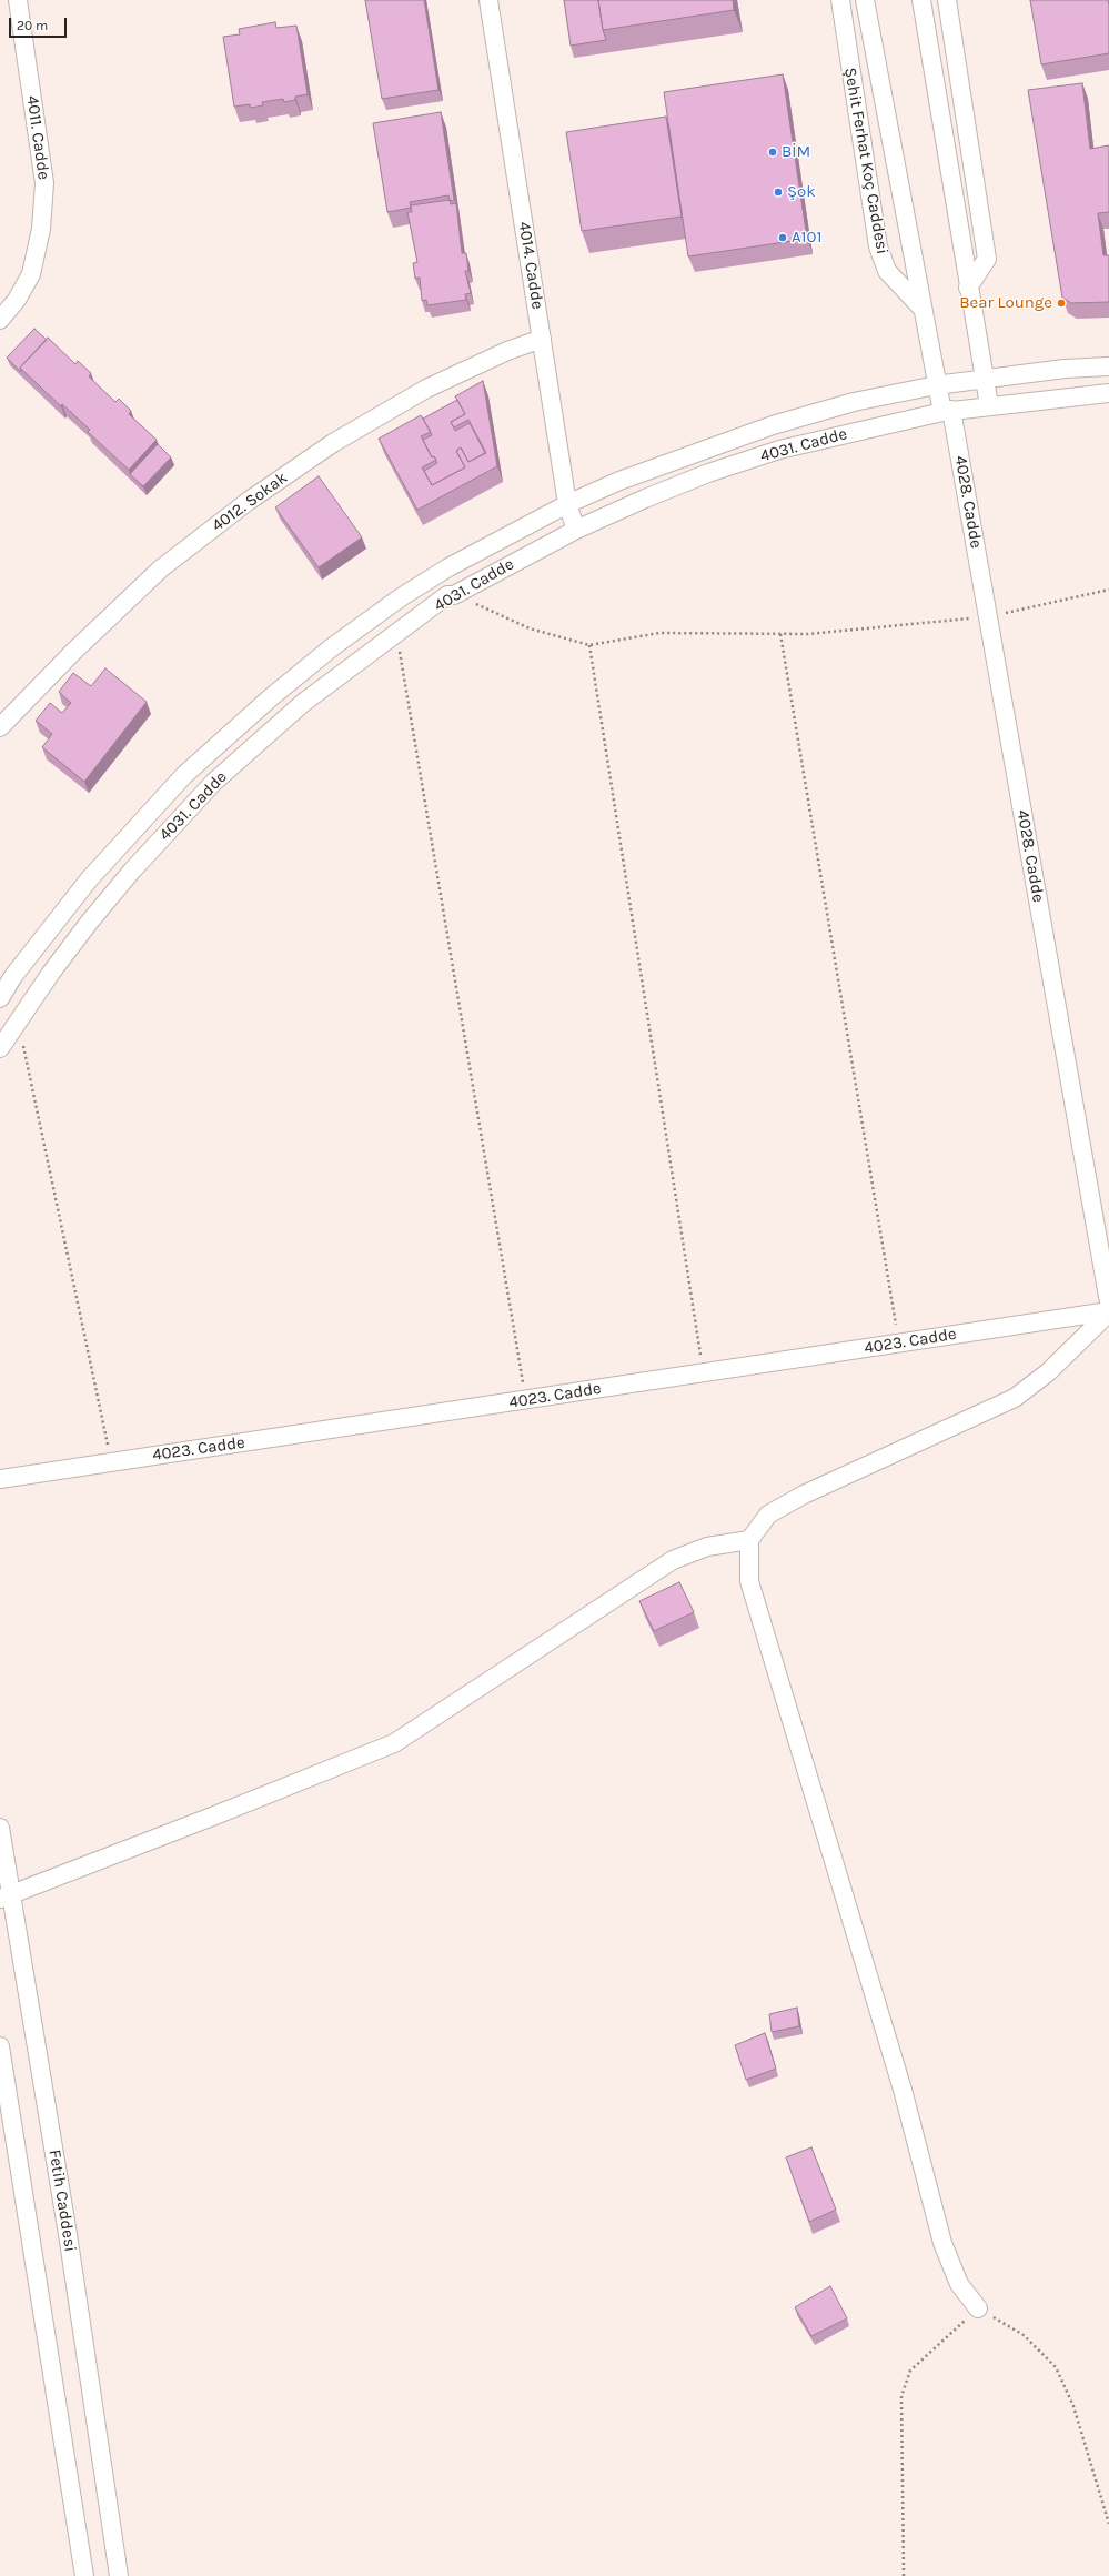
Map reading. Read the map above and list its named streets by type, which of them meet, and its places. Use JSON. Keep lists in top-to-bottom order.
{
  "streets": {
    "street": [
      "4011. Cadde",
      "Şehit Ferhat Koç Caddesi",
      "4014. Cadde",
      "4031. Cadde",
      "4012. Sokak",
      "4028. Cadde",
      "4023. Cadde",
      "Fetih Caddesi"
    ]
  },
  "crossings": [
    ["Şehit Ferhat Koç Caddesi", "4031. Cadde"],
    ["Şehit Ferhat Koç Caddesi", "4028. Cadde"],
    ["4014. Cadde", "4031. Cadde"],
    ["4014. Cadde", "4012. Sokak"],
    ["4031. Cadde", "4028. Cadde"]
  ],
  "places": [
    "BİM",
    "Şok",
    "A101",
    "Bear Lounge"
  ],
  "scale_bar": "20 m"
}
